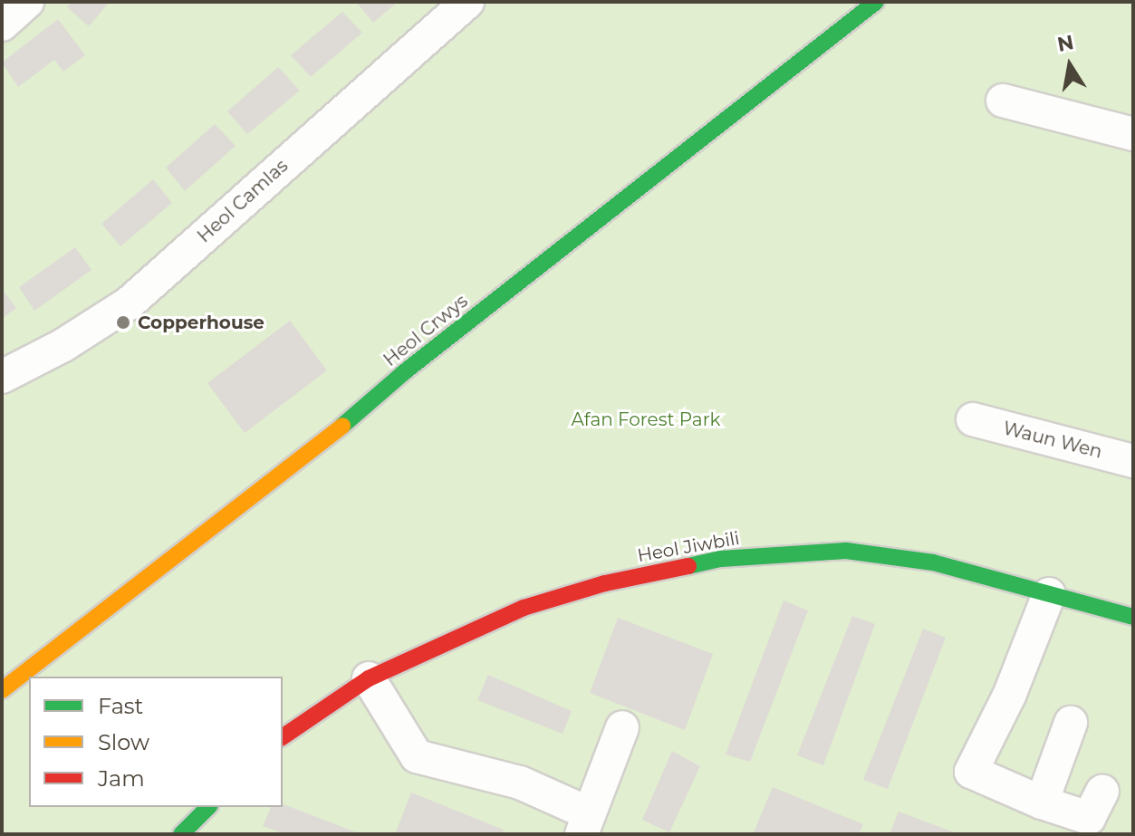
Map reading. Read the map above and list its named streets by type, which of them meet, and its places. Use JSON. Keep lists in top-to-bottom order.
{
  "streets": {
    "street": [
      "Heol Camlas",
      "Heol Crwys",
      "Waun Wen",
      "Heol Jiwbili"
    ]
  },
  "parks": ["Afan Forest Park"],
  "places": ["Copperhouse"],
  "legend": ["Fast", "Slow", "Jam"],
  "north": "top"
}
